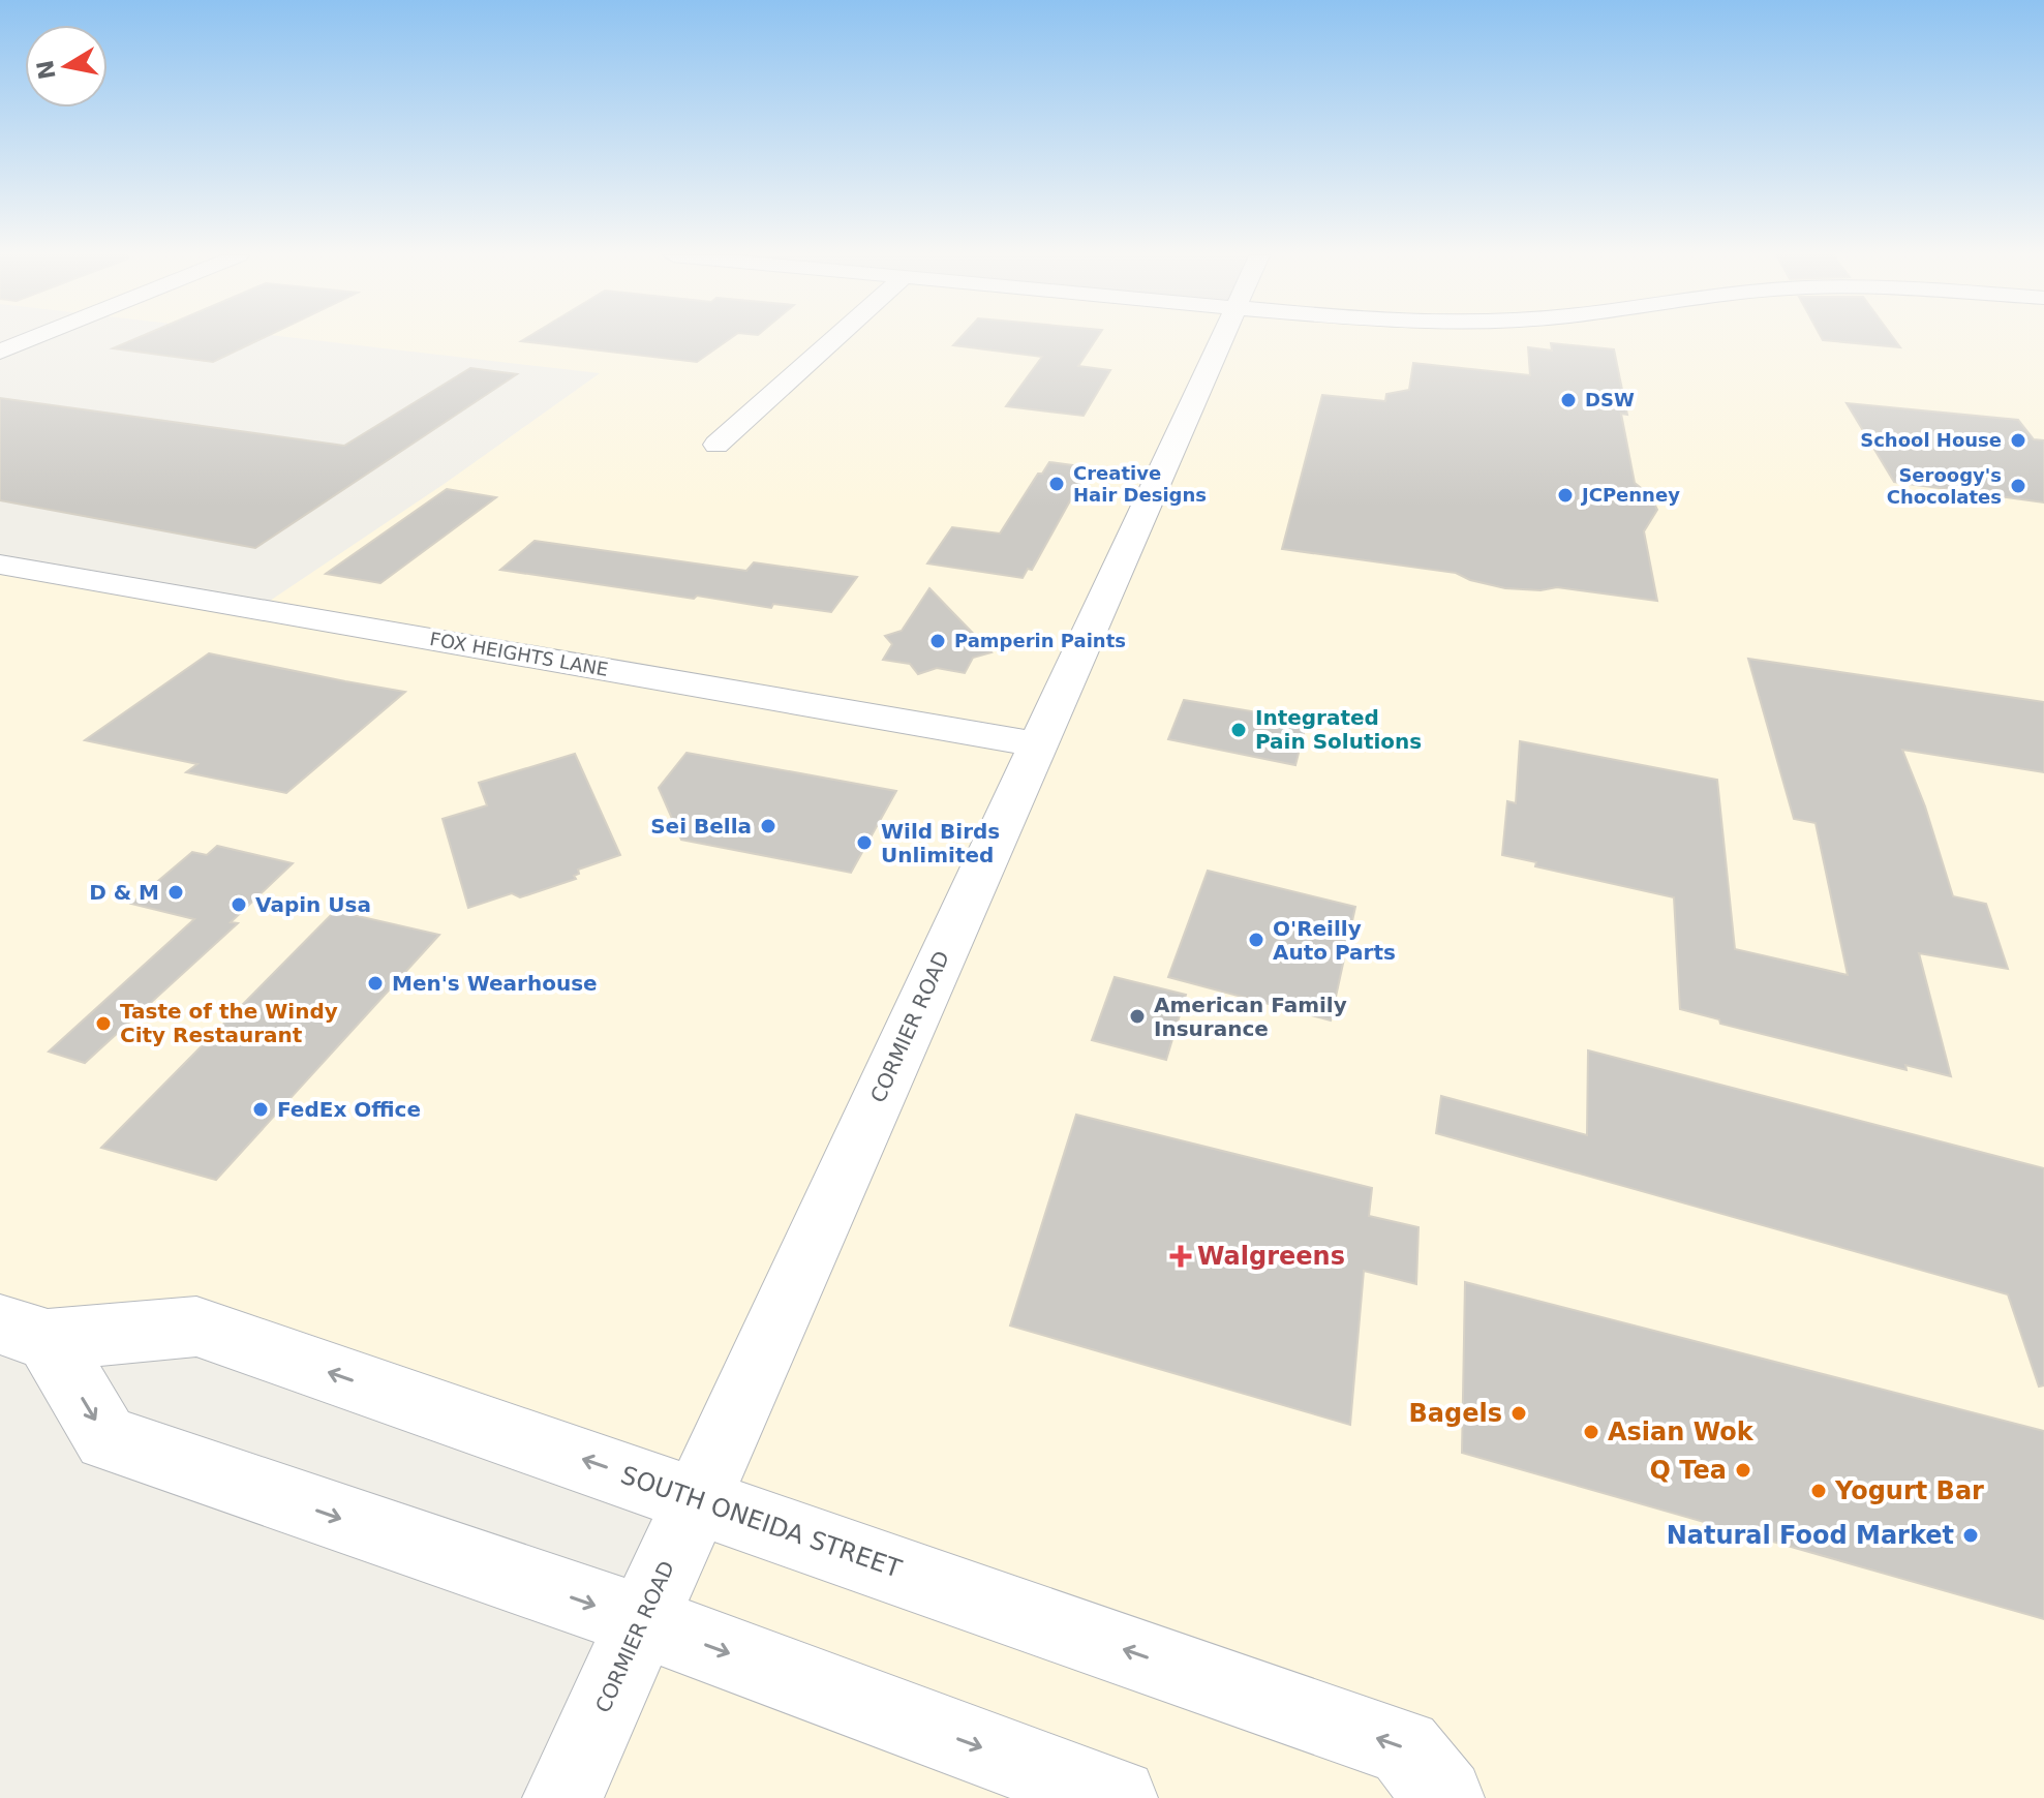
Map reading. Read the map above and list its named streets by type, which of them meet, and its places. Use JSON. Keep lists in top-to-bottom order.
{
  "streets": {
    "street": ["FOX HEIGHTS LANE", "CORMIER ROAD", "SOUTH ONEIDA STREET"]
  },
  "crossings": [
    ["FOX HEIGHTS LANE", "CORMIER ROAD"],
    ["CORMIER ROAD", "SOUTH ONEIDA STREET"]
  ],
  "places": {
    "other": [
      "DSW",
      "School House",
      "Creative Hair Designs",
      "Seroogy's Chocolates",
      "JCPenney",
      "Pamperin Paints",
      "Integrated Pain Solutions",
      "Sei Bella",
      "Wild Birds Unlimited",
      "D & M",
      "Vapin Usa",
      "O'Reilly Auto Parts",
      "Men's Wearhouse",
      "American Family Insurance",
      "Taste of the Windy City Restaurant",
      "FedEx Office",
      "Bagels",
      "Asian Wok",
      "Q Tea",
      "Yogurt Bar",
      "Natural Food Market"
    ],
    "health": ["Walgreens"]
  },
  "north": "left"
}
